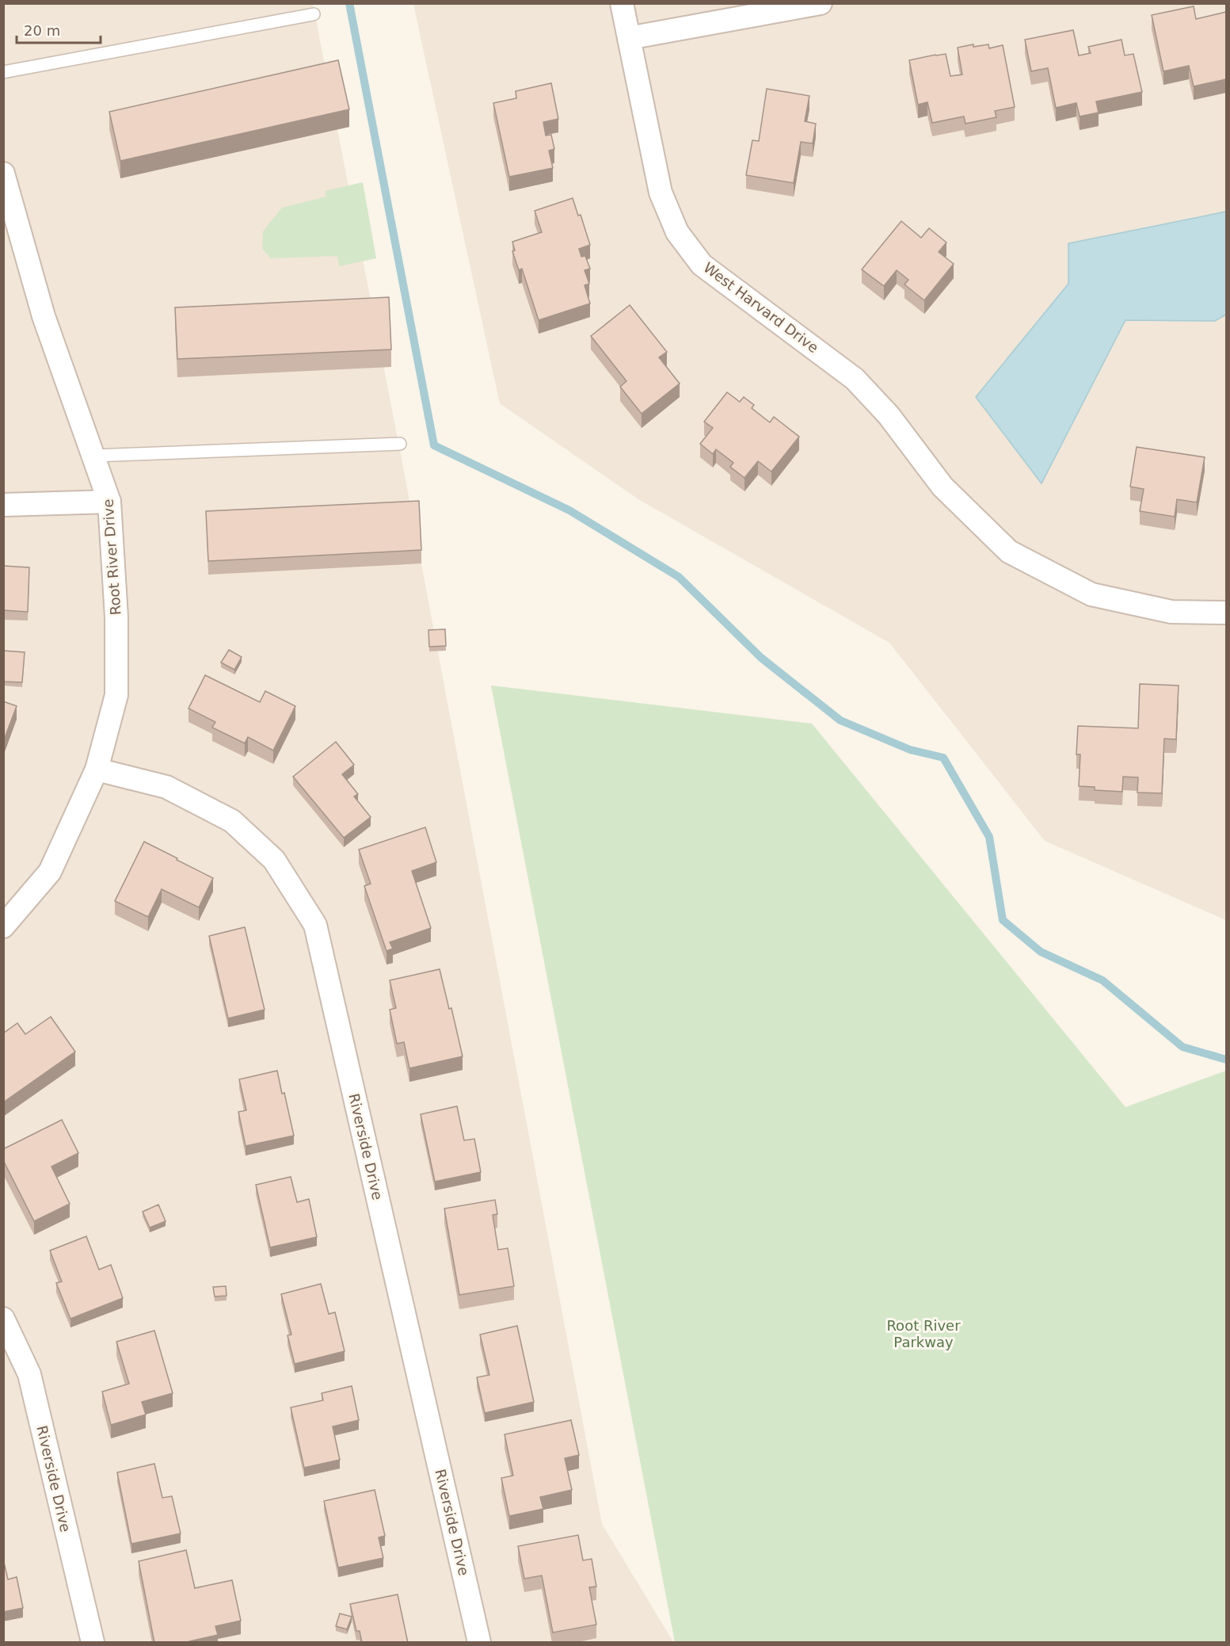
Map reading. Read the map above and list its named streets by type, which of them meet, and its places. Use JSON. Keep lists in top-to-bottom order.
{
  "streets": {
    "street": ["West Harvard Drive", "Root River Drive", "Riverside Drive"]
  },
  "crossings": [
    ["Root River Drive", "Riverside Drive"]
  ],
  "parks": ["Root River Parkway"],
  "scale_bar": "20 m"
}
